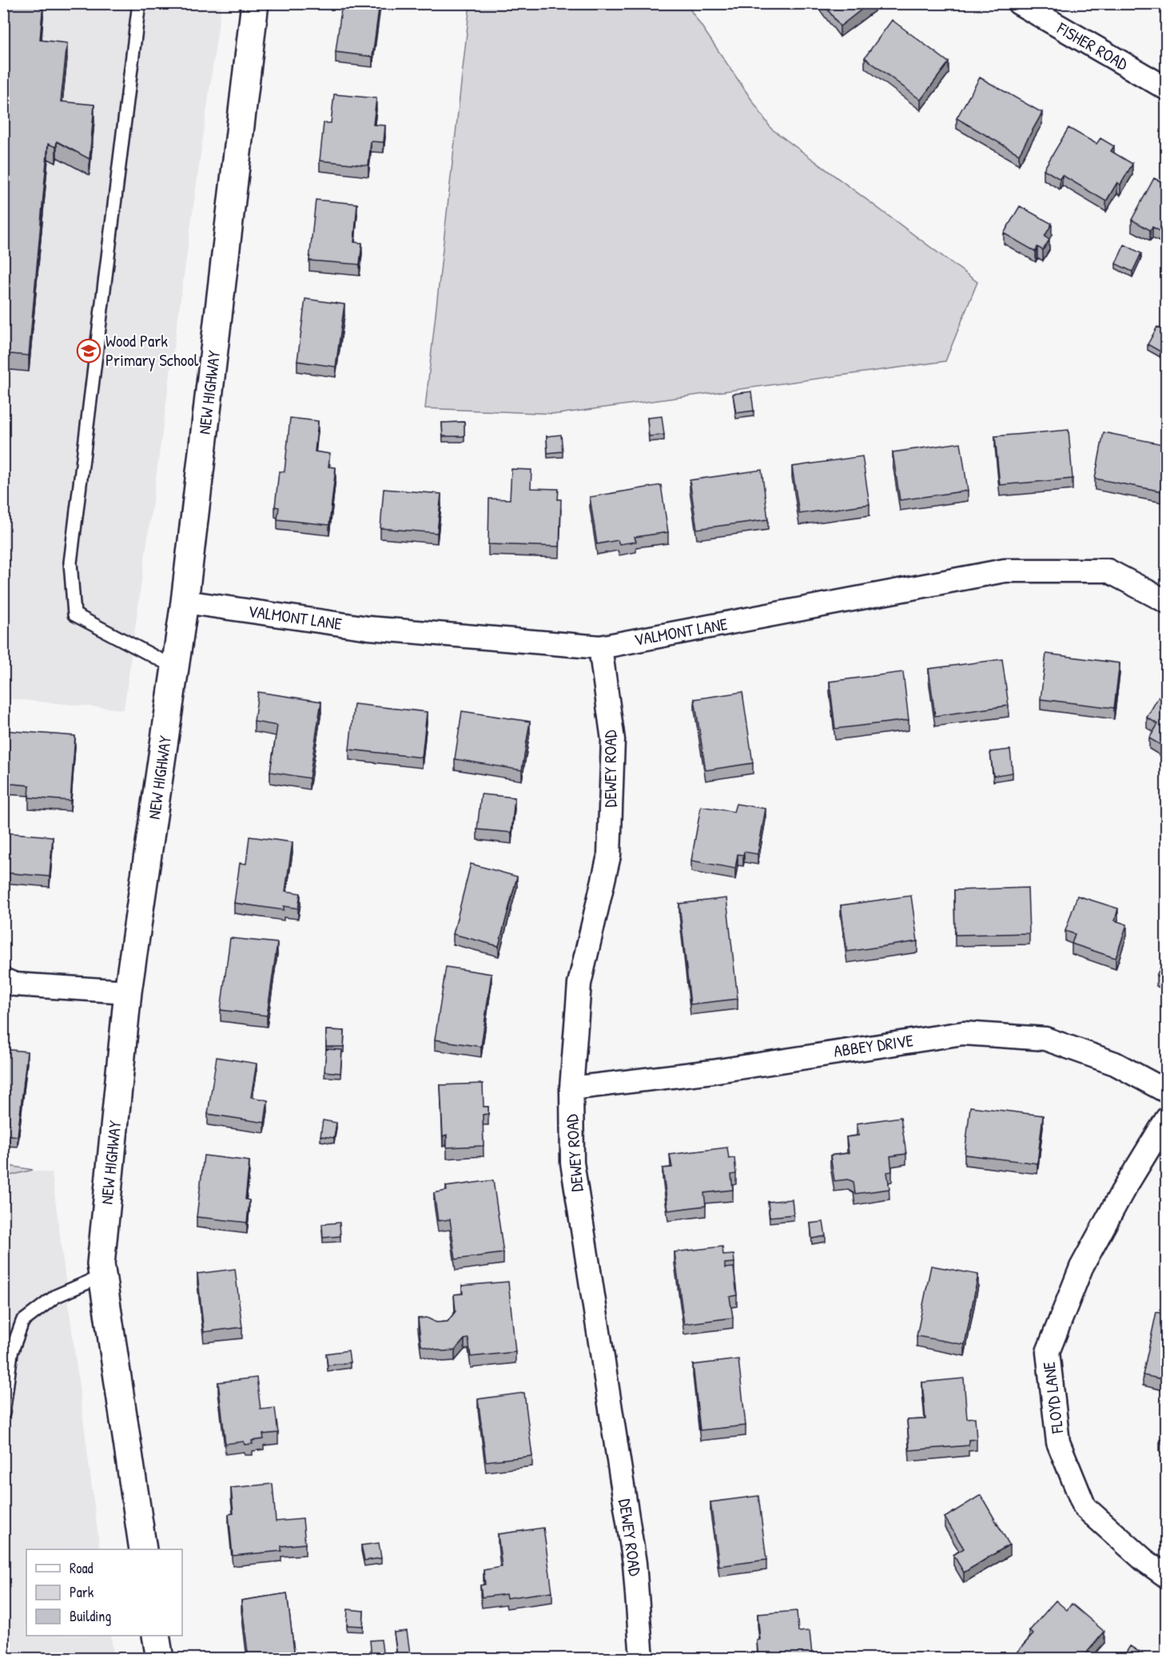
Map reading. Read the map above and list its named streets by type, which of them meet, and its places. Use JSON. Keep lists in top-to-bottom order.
{
  "streets": {
    "street": [
      "FISHER ROAD",
      "NEW HIGHWAY",
      "VALMONT LANE",
      "DEWEY ROAD",
      "ABBEY DRIVE",
      "FLOYD LANE"
    ]
  },
  "crossings": [
    ["NEW HIGHWAY", "VALMONT LANE"],
    ["VALMONT LANE", "DEWEY ROAD"],
    ["DEWEY ROAD", "ABBEY DRIVE"]
  ],
  "places": {
    "school or university": ["Wood Park Primary School"]
  },
  "legend": ["Road", "Park", "Building"]
}
